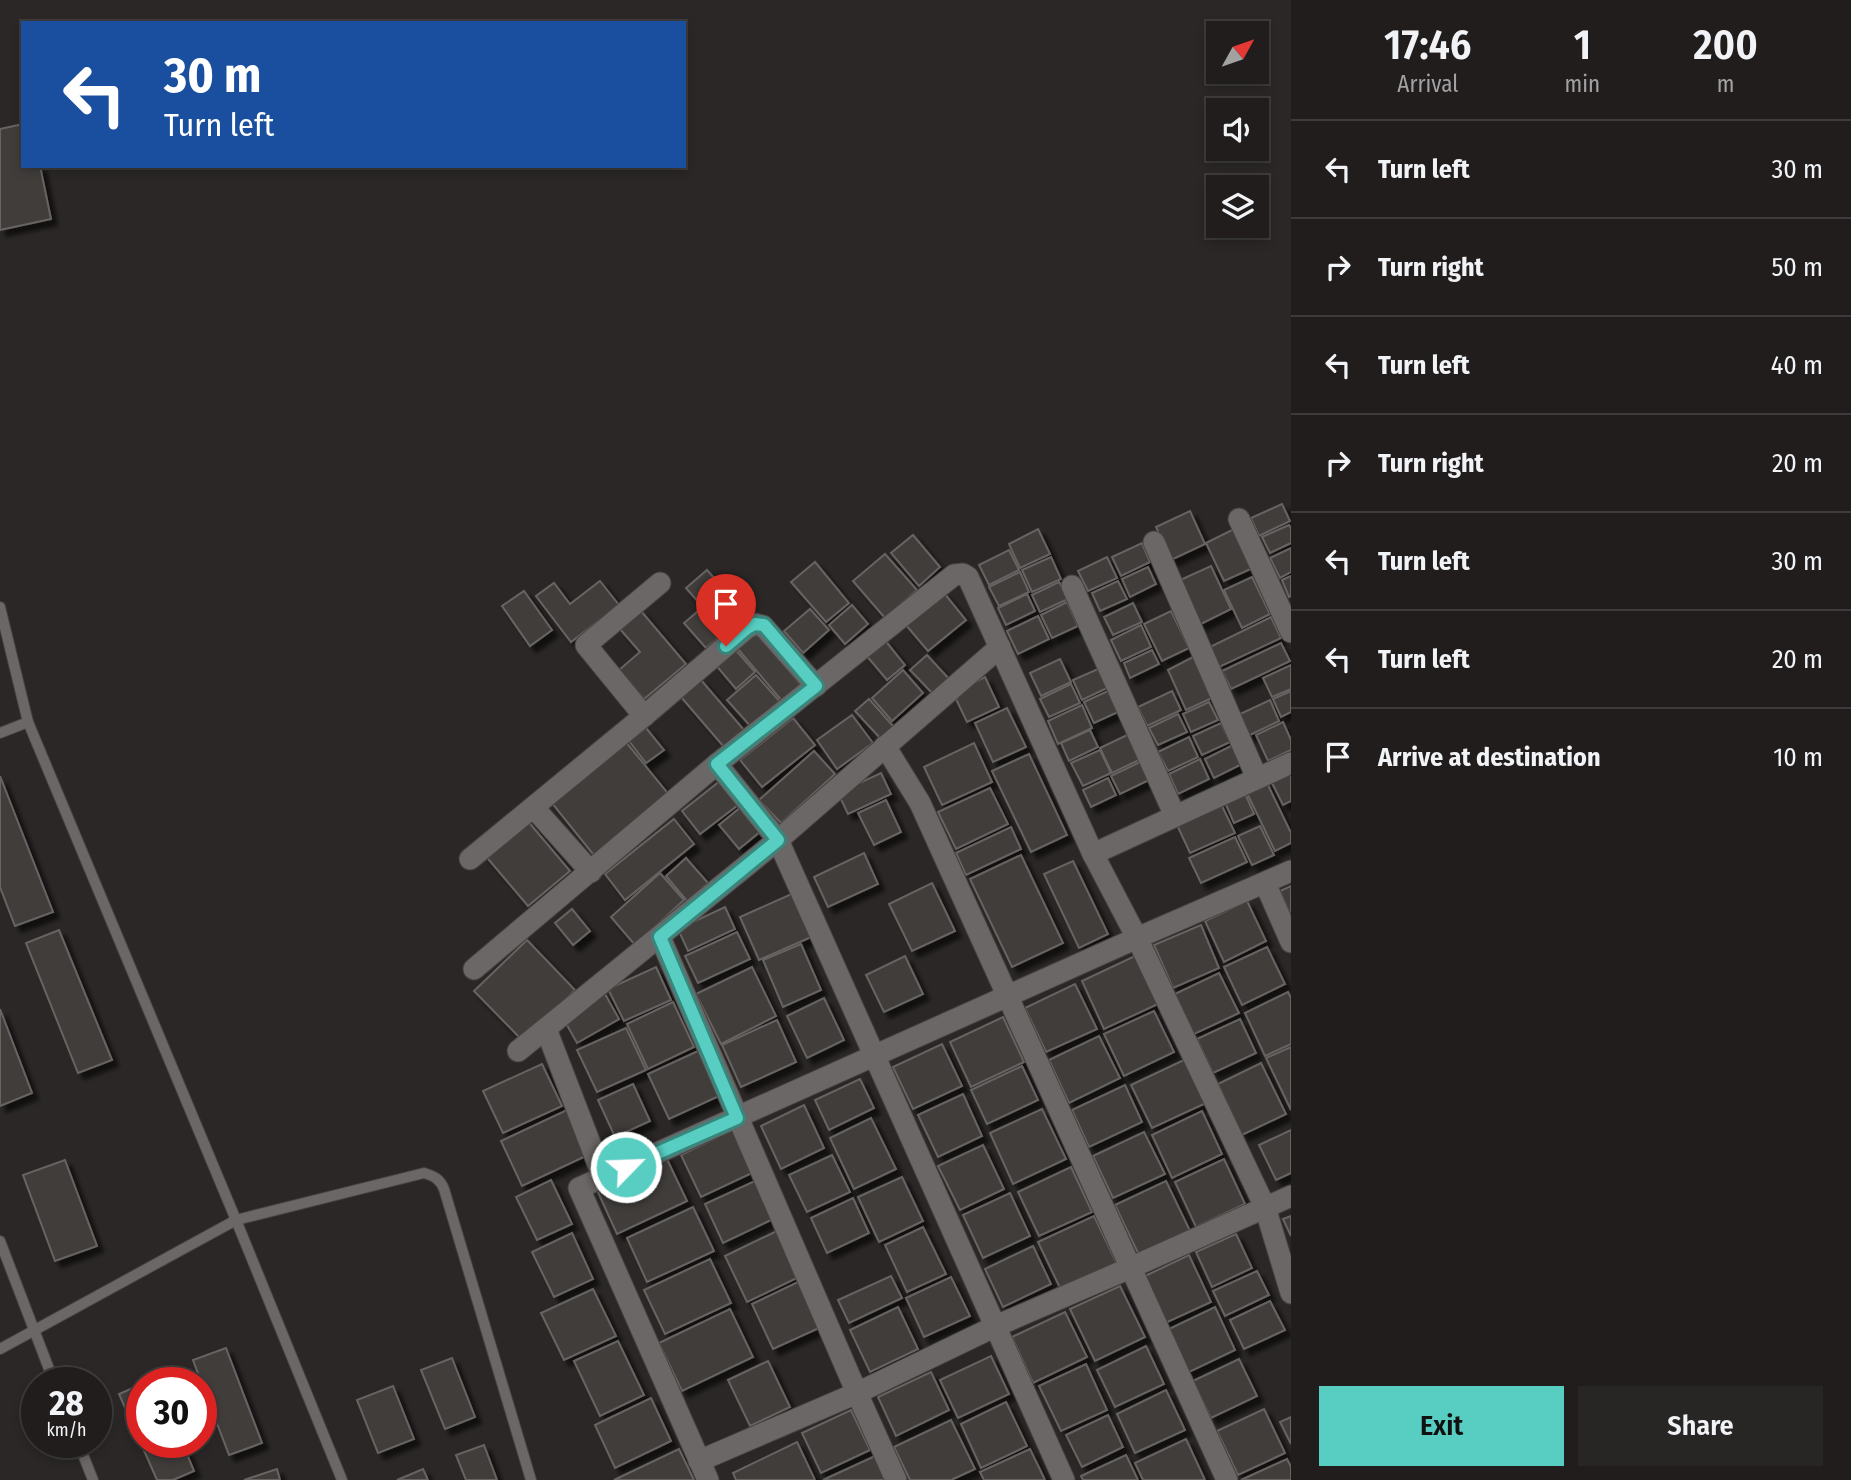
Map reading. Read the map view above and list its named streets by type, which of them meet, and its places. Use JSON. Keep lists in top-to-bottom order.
{
  "north": "top right",
  "page": {
    "eta": [
      "17:46",
      "Arrival",
      "1",
      "min",
      "200",
      "m"
    ],
    "turn": ["30 m", "Turn left"],
    "list": [
      {
        "name": "Turn left",
        "value": "30 m"
      },
      {
        "name": "Turn right",
        "value": "50 m"
      },
      {
        "name": "Turn left",
        "value": "40 m"
      },
      {
        "name": "Turn right",
        "value": "20 m"
      },
      {
        "name": "Turn left",
        "value": "30 m"
      },
      {
        "name": "Turn left",
        "value": "20 m"
      },
      {
        "name": "Arrive at destination",
        "value": "10 m"
      }
    ],
    "speed": "28 km/h",
    "limit": "30",
    "buttons": ["Exit", "Share"]
  }
}
